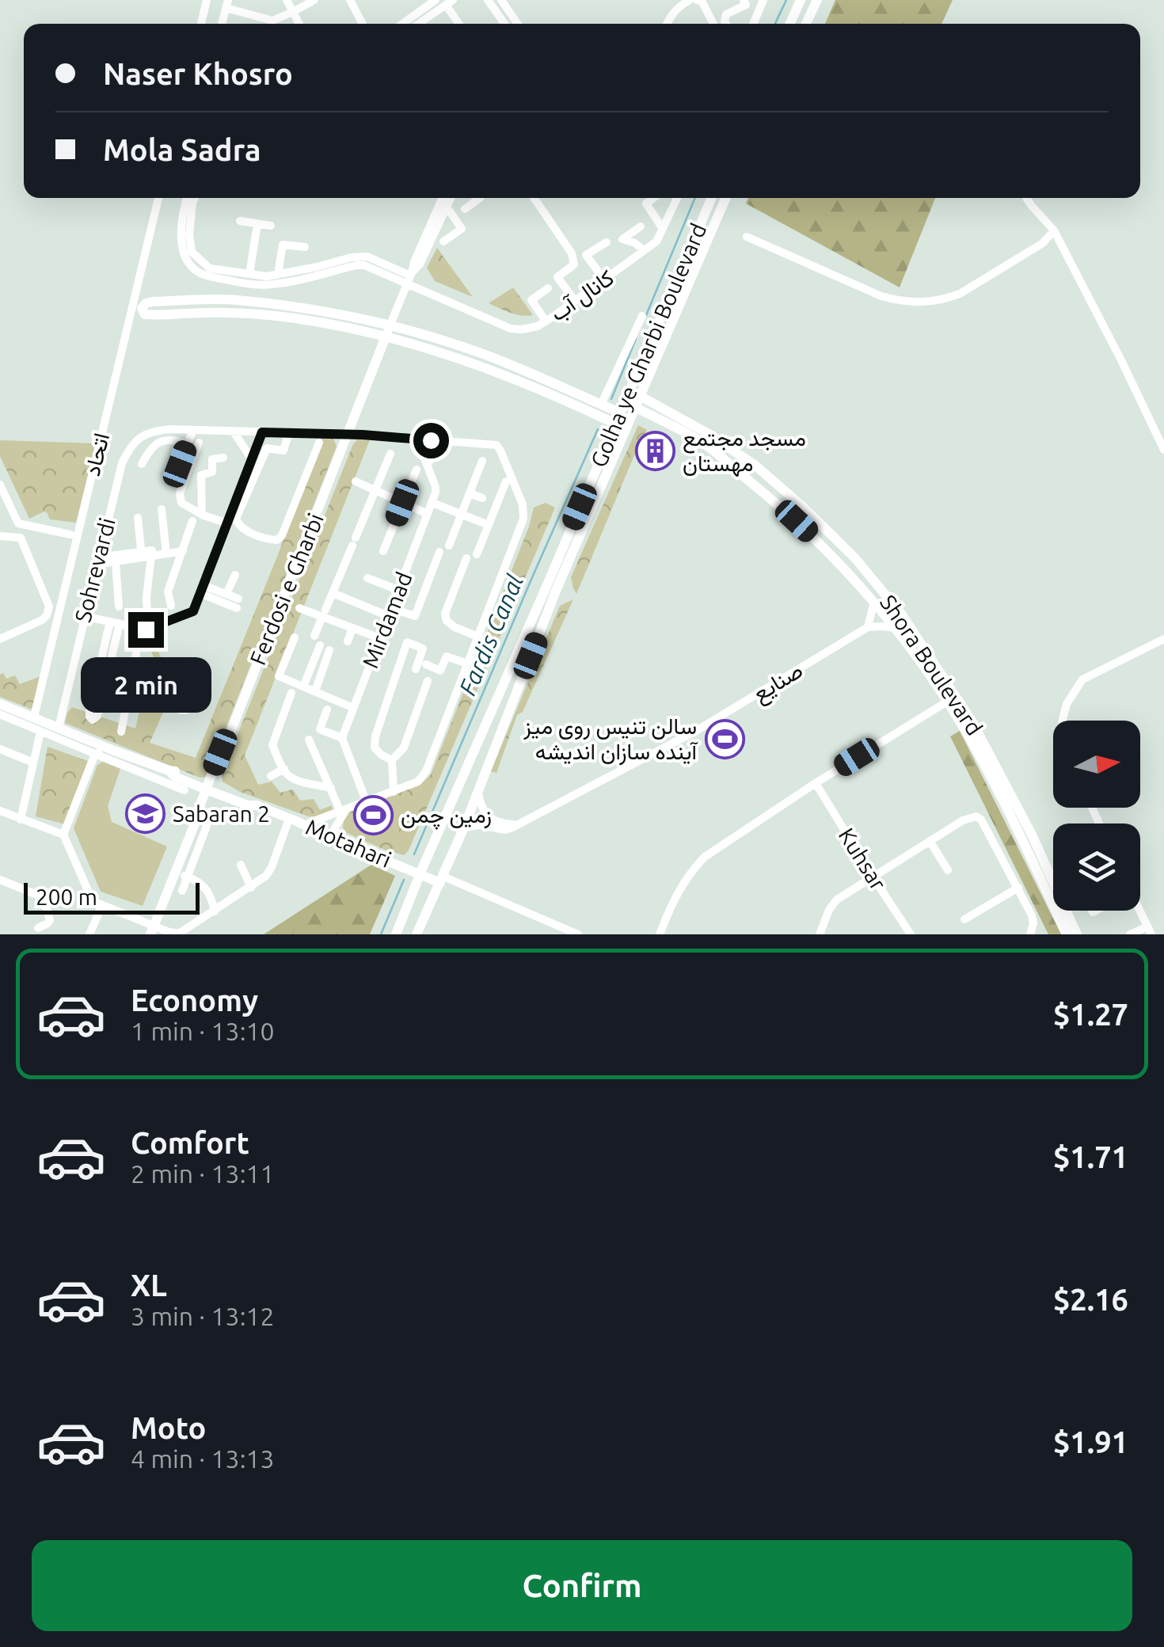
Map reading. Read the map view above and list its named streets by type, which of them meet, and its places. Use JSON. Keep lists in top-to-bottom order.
{
  "streets": {
    "main road": [
      "Golha ye Gharbi Boulevard",
      "Ferdosi e Gharbi",
      "Shora Boulevard",
      "Motahari"
    ],
    "street": [
      "کانال آب",
      "اتحاد",
      "Sohrevardi",
      "Mirdamad",
      "صنایع",
      "Kuhsar"
    ]
  },
  "crossings": [
    ["Golha ye Gharbi Boulevard", "Shora Boulevard"],
    ["Golha ye Gharbi Boulevard", "Motahari"],
    ["اتحاد", "Motahari"],
    ["Sohrevardi", "Ferdosi e Gharbi"],
    ["Sohrevardi", "Mirdamad"],
    ["Sohrevardi", "Motahari"],
    ["Ferdosi e Gharbi", "Motahari"]
  ],
  "water": ["Fardis Canal"],
  "places": {
    "building": ["مسجد مجتمع مهستان"],
    "sports": ["سالن تنیس روی میز آینده سازان اندیشه", "زمین چمن"],
    "school or university": ["Sabaran 2"]
  },
  "scale_bar": "200 m",
  "north": "right",
  "page": {
    "banner": ["Naser Khosro", "Mola Sadra"],
    "bubble": "2 min",
    "scale": "200 m",
    "list": [
      {
        "name": "Economy",
        "note": "1 min · 13:10",
        "value": "$1.27"
      },
      {
        "name": "Comfort",
        "note": "2 min · 13:11",
        "value": "$1.71"
      },
      {
        "name": "XL",
        "note": "3 min · 13:12",
        "value": "$2.16"
      },
      {
        "name": "Moto",
        "note": "4 min · 13:13",
        "value": "$1.91"
      }
    ],
    "buttons": "Confirm"
  }
}
